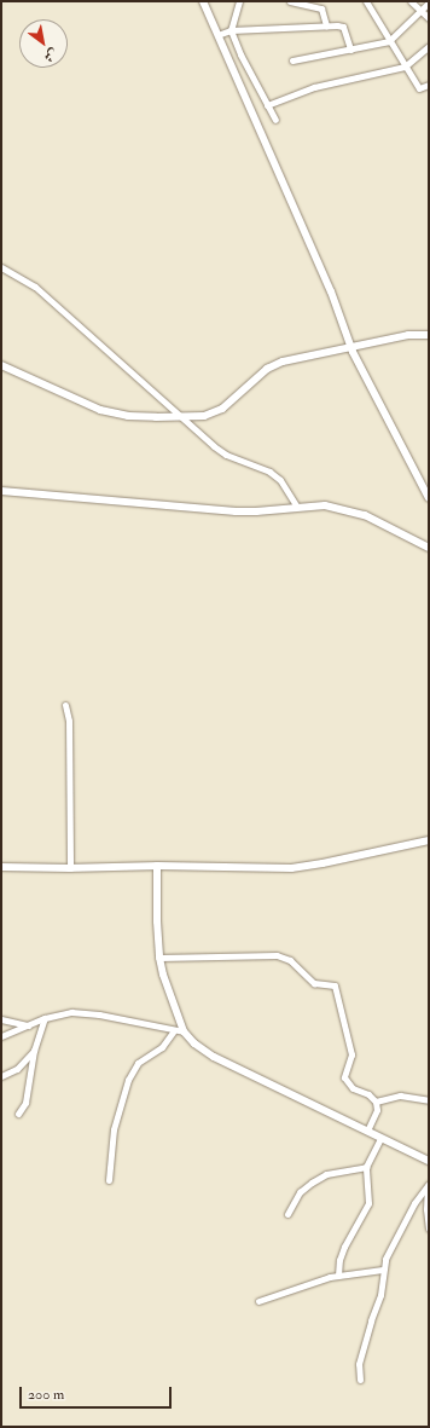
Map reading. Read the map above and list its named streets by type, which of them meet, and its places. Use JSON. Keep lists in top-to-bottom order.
{
  "scale_bar": "200 m",
  "north": "bottom right"
}
